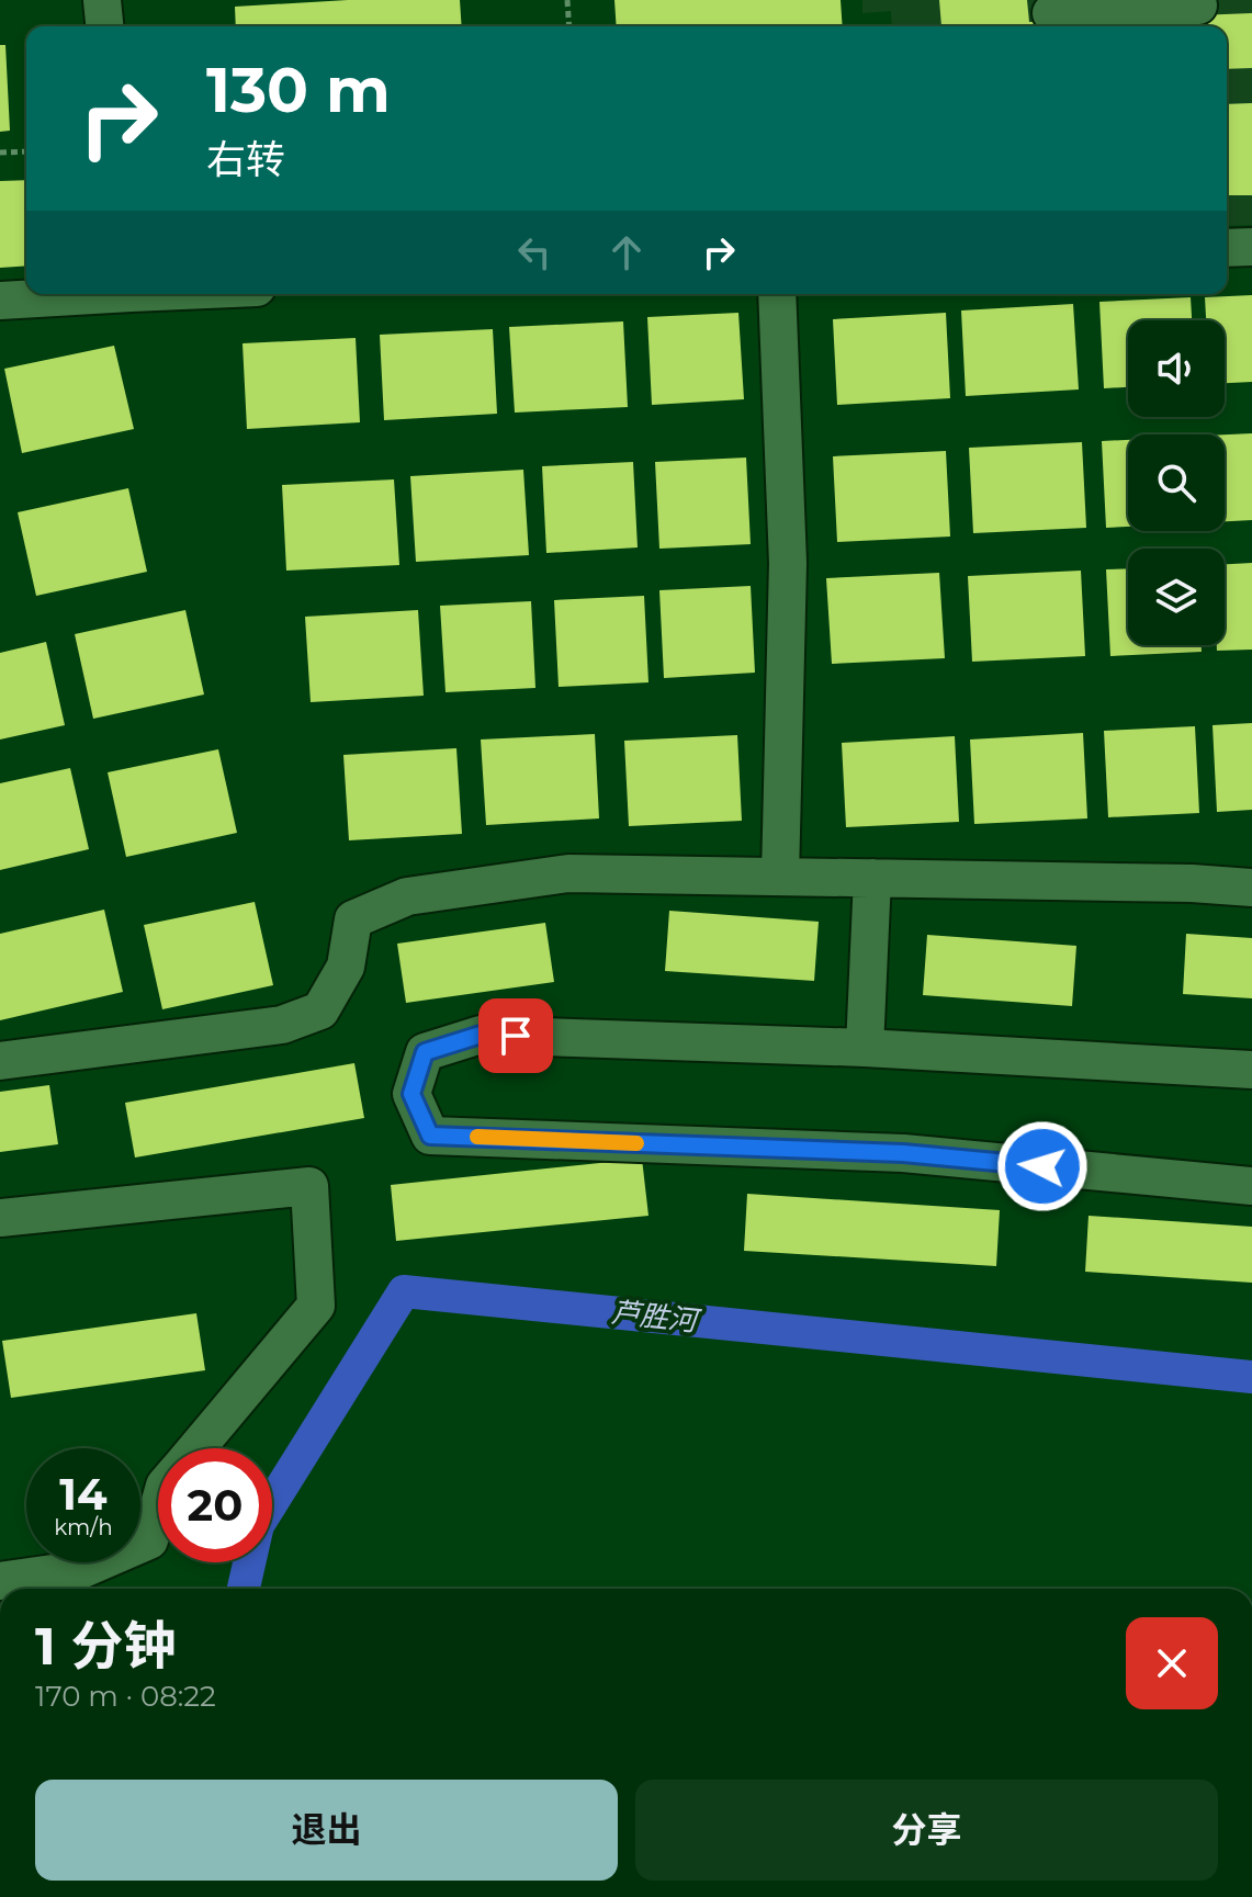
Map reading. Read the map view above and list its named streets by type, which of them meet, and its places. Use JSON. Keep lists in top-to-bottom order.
{
  "water": ["芦胜河"],
  "page": {
    "turn": ["130 m", "右转"],
    "speed": "14 km/h",
    "limit": "20",
    "heading": ["1 分钟", "170 m · 08:22"],
    "buttons": ["退出", "分享"]
  }
}
